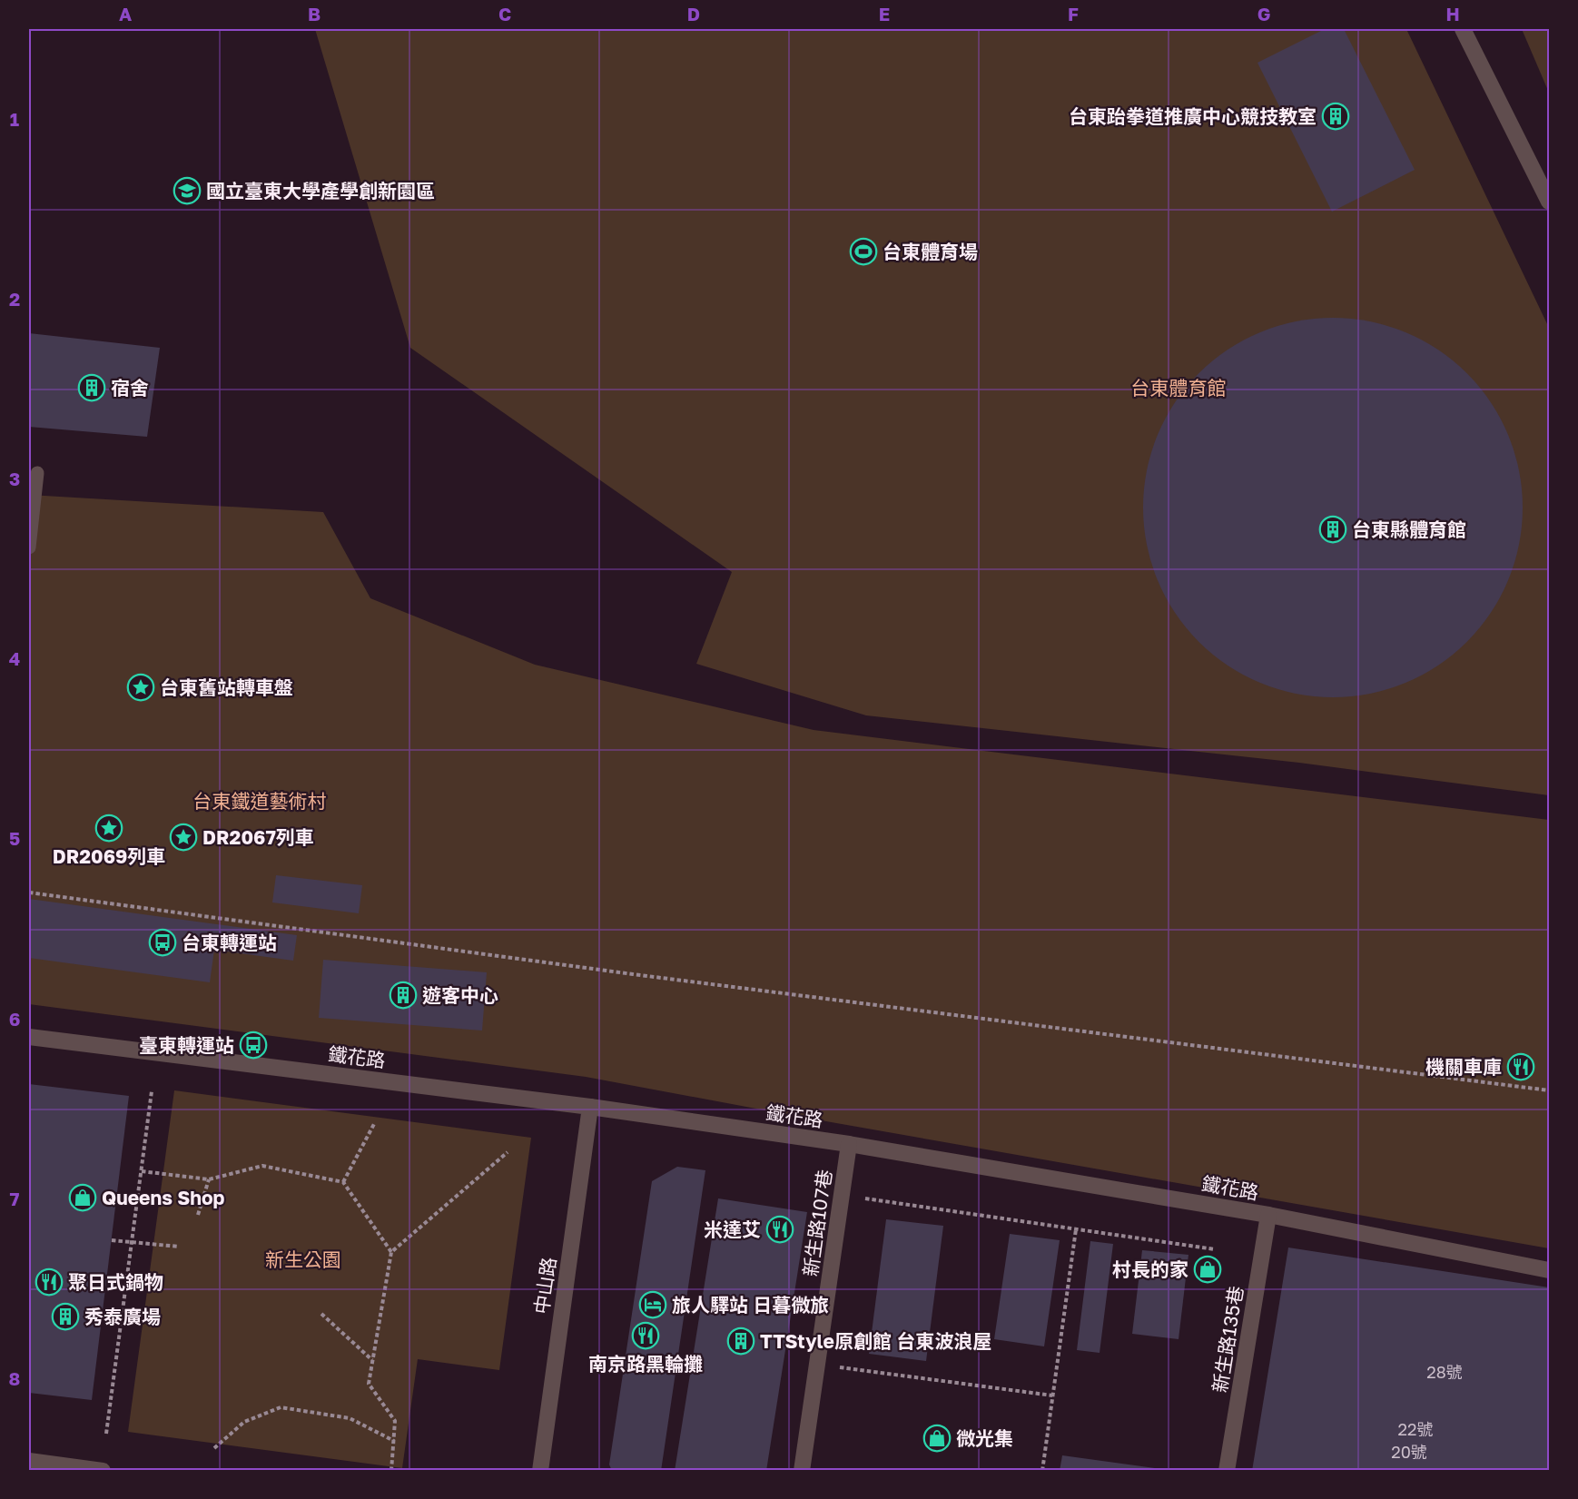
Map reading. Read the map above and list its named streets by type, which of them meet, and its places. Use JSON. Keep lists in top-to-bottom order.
{
  "streets": {
    "street": [
      "鐵花路",
      "新生路107巷",
      "中山路",
      "新生路135巷"
    ]
  },
  "crossings": [
    ["鐵花路", "新生路107巷"],
    ["鐵花路", "中山路"],
    ["鐵花路", "新生路135巷"]
  ],
  "parks": ["台東體育館", "台東鐵道藝術村", "新生公園"],
  "places": {
    "building": [
      "台東跆拳道推廣中心競技教室",
      "宿舍",
      "台東縣體育館",
      "遊客中心",
      "秀泰廣場",
      "TTStyle原創館 台東波浪屋"
    ],
    "school or university": ["國立臺東大學產學創新園區"],
    "sports": ["台東體育場"],
    "place": ["台東舊站轉車盤", "DR2069列車", "DR2067列車"],
    "bus stop": ["台東轉運站", "臺東轉運站"],
    "restaurant": [
      "機關車庫",
      "米達艾",
      "聚日式鍋物",
      "南京路黑輪攤"
    ],
    "shop": ["Queens Shop", "村長的家", "微光集"],
    "hotel": ["旅人驛站 日暮微旅"]
  },
  "house_numbers": ["28號", "22號", "20號"],
  "grid": {
    "columns": [
      "A",
      "B",
      "C",
      "D",
      "E",
      "F",
      "G",
      "H"
    ],
    "rows": [
      "1",
      "2",
      "3",
      "4",
      "5",
      "6",
      "7",
      "8"
    ]
  }
}
